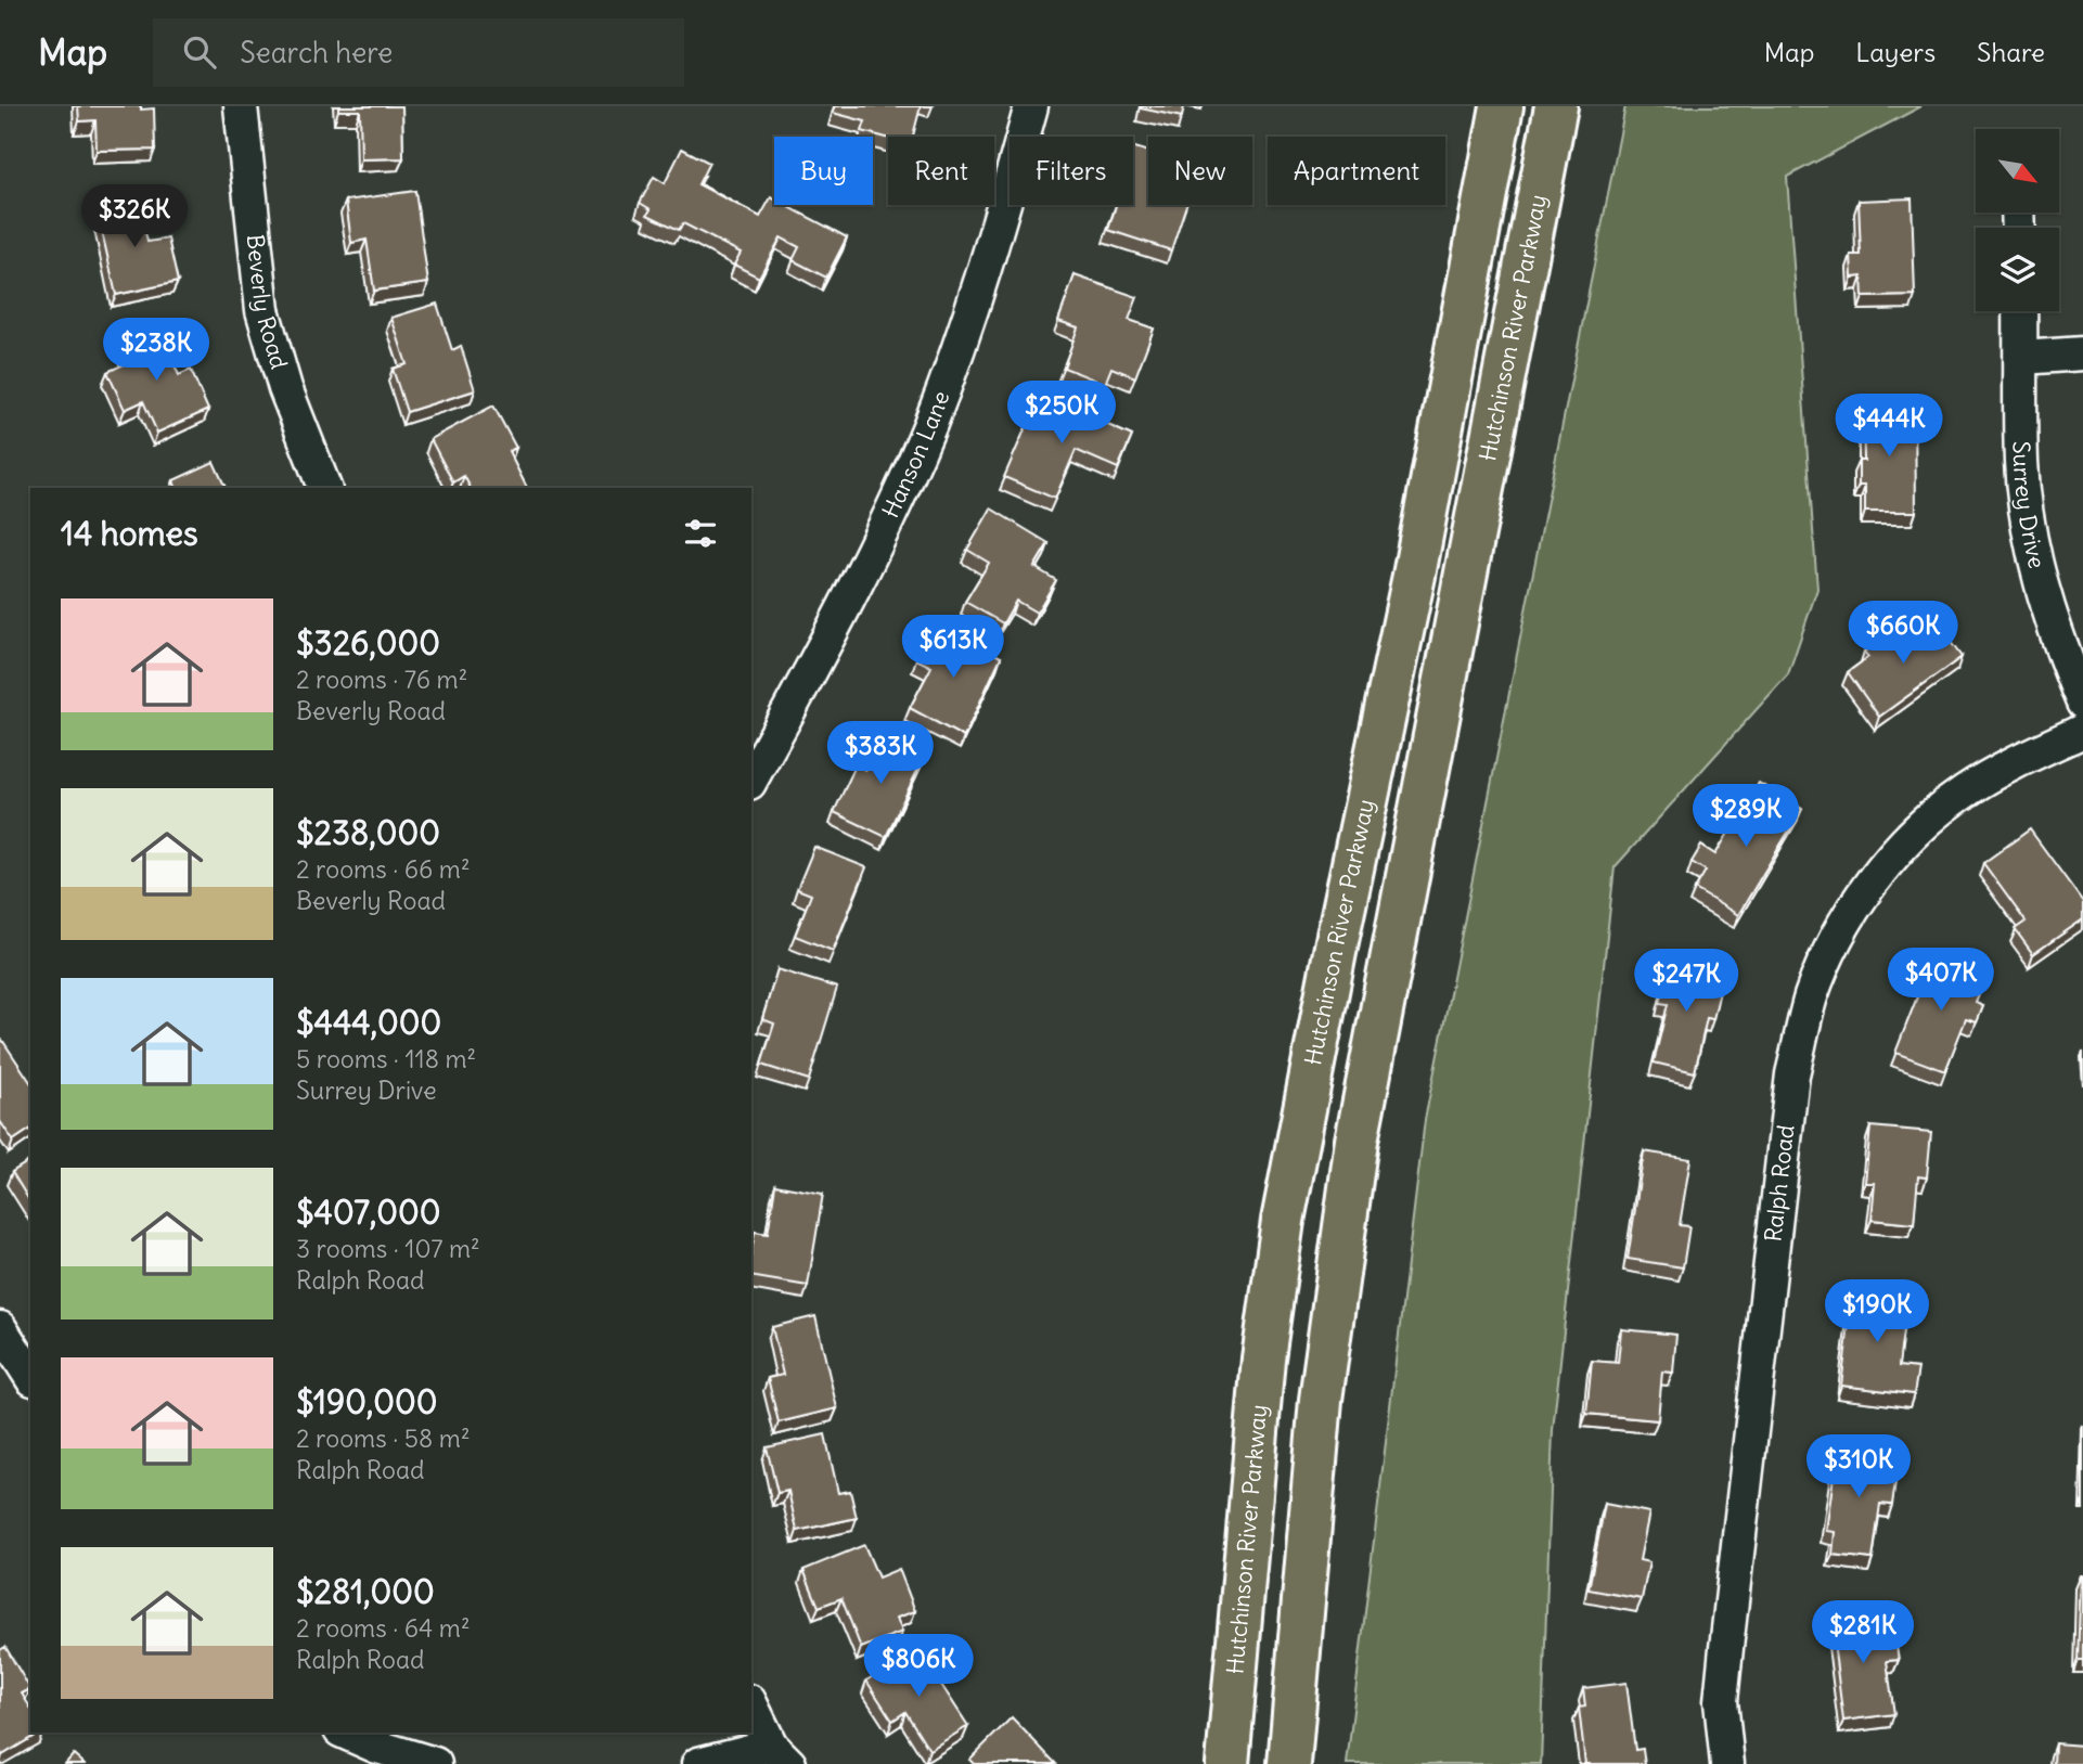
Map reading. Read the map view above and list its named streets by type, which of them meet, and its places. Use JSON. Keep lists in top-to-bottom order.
{
  "streets": {
    "highway": ["Hutchinson River Parkway"],
    "street": [
      "Beverly Road",
      "Hanson Lane",
      "Surrey Drive",
      "Ralph Road"
    ]
  },
  "north": "bottom right",
  "page": {
    "header": "Map",
    "search": "Search here",
    "nav": ["Map", "Layers", "Share"],
    "chip": [
      "Buy",
      "Rent",
      "Filters",
      "New",
      "Apartment"
    ],
    "price": [
      "$326K",
      "$238K",
      "$250K",
      "$444K",
      "$660K",
      "$613K",
      "$383K",
      "$289K",
      "$407K",
      "$247K",
      "$190K",
      "$310K",
      "$281K",
      "$806K"
    ],
    "heading": "14 homes",
    "list": [
      {
        "name": "$326,000",
        "note": "2 rooms · 76 m² · Beverly Road"
      },
      {
        "name": "$238,000",
        "note": "2 rooms · 66 m² · Beverly Road"
      },
      {
        "name": "$444,000",
        "note": "5 rooms · 118 m² · Surrey Drive"
      },
      {
        "name": "$407,000",
        "note": "3 rooms · 107 m² · Ralph Road"
      },
      {
        "name": "$190,000",
        "note": "2 rooms · 58 m² · Ralph Road"
      },
      {
        "name": "$281,000",
        "note": "2 rooms · 64 m² · Ralph Road"
      }
    ]
  }
}
